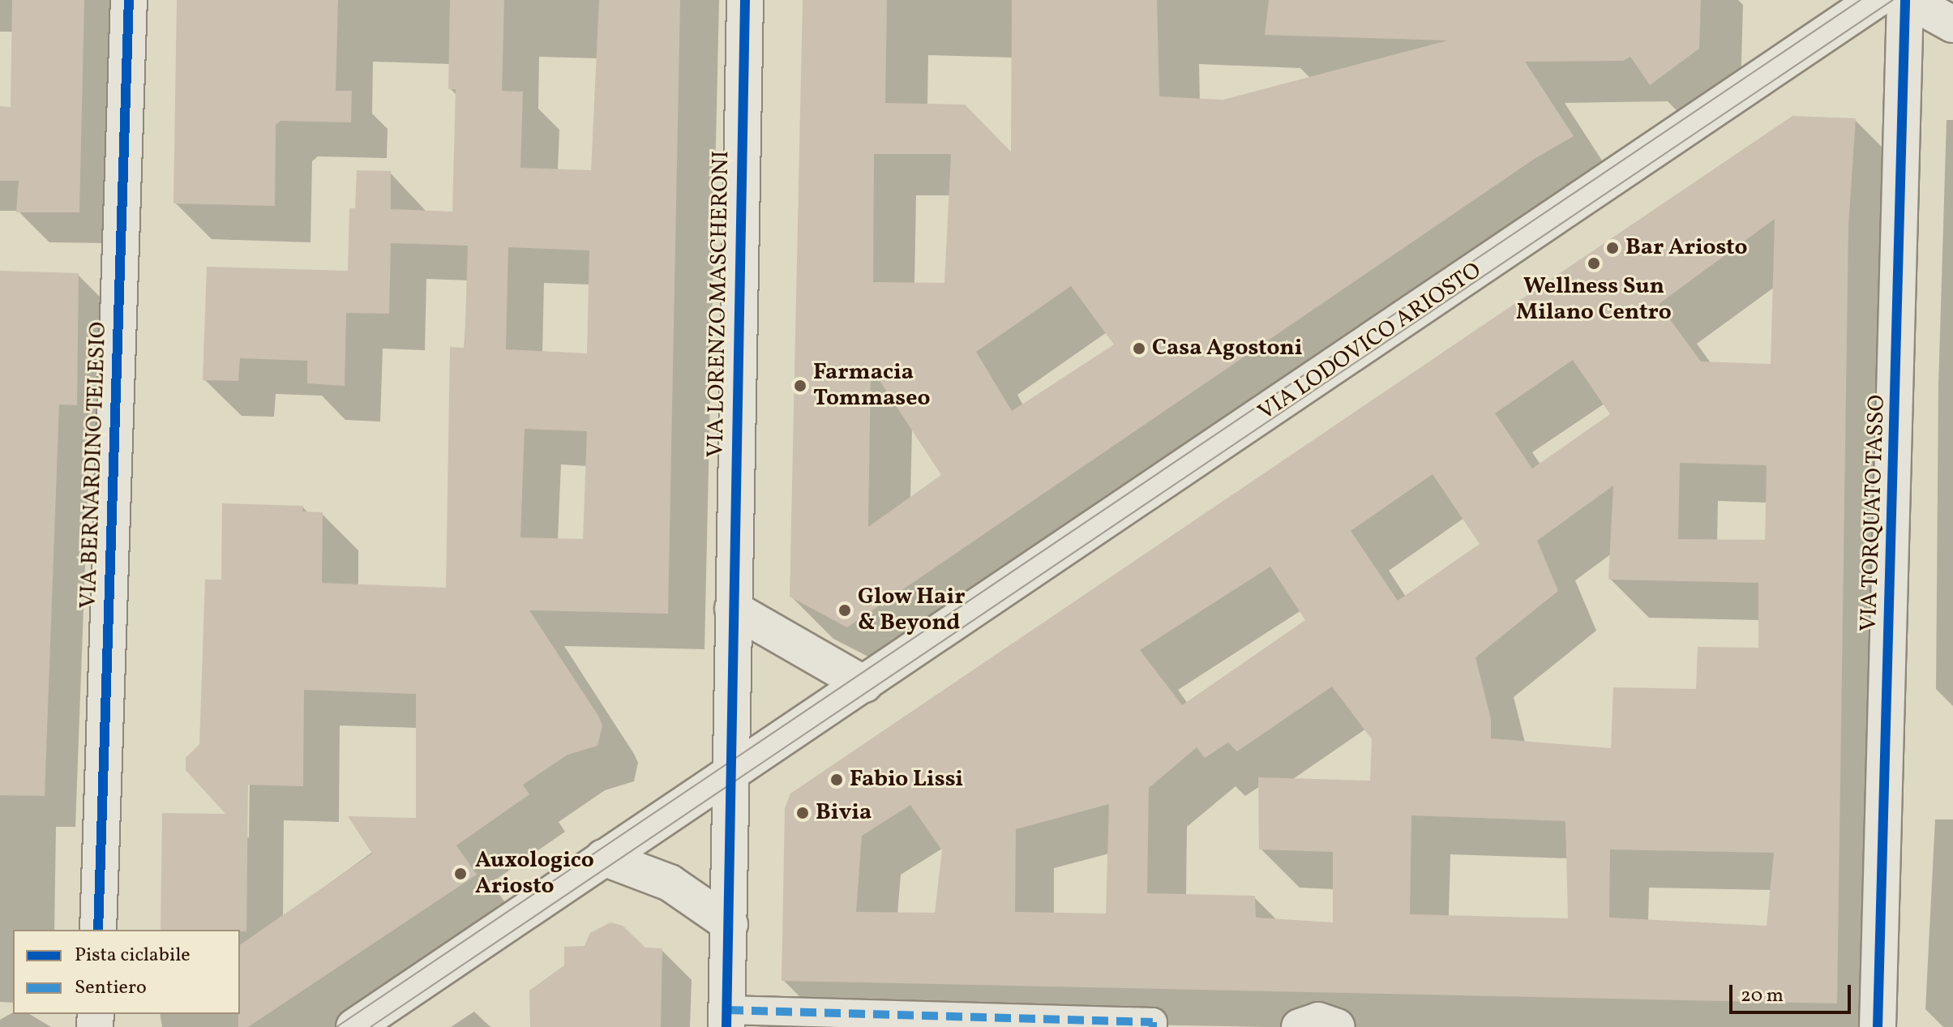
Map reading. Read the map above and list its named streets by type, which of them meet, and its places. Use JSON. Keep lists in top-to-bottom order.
{
  "streets": {
    "street": [
      "VIA LORENZO MASCHERONI",
      "VIA LODOVICO ARIOSTO",
      "VIA BERNARDINO TELESIO",
      "VIA TORQUATO TASSO"
    ]
  },
  "crossings": [
    ["VIA LORENZO MASCHERONI", "VIA LODOVICO ARIOSTO"]
  ],
  "places": [
    "Bar Ariosto",
    "Wellness Sun Milano Centro",
    "Casa Agostoni",
    "Farmacia Tommaseo",
    "Glow Hair & Beyond",
    "Fabio Lissi",
    "Bivia",
    "Auxologico Ariosto"
  ],
  "legend": ["Pista ciclabile", "Sentiero"],
  "scale_bar": "20 m"
}
